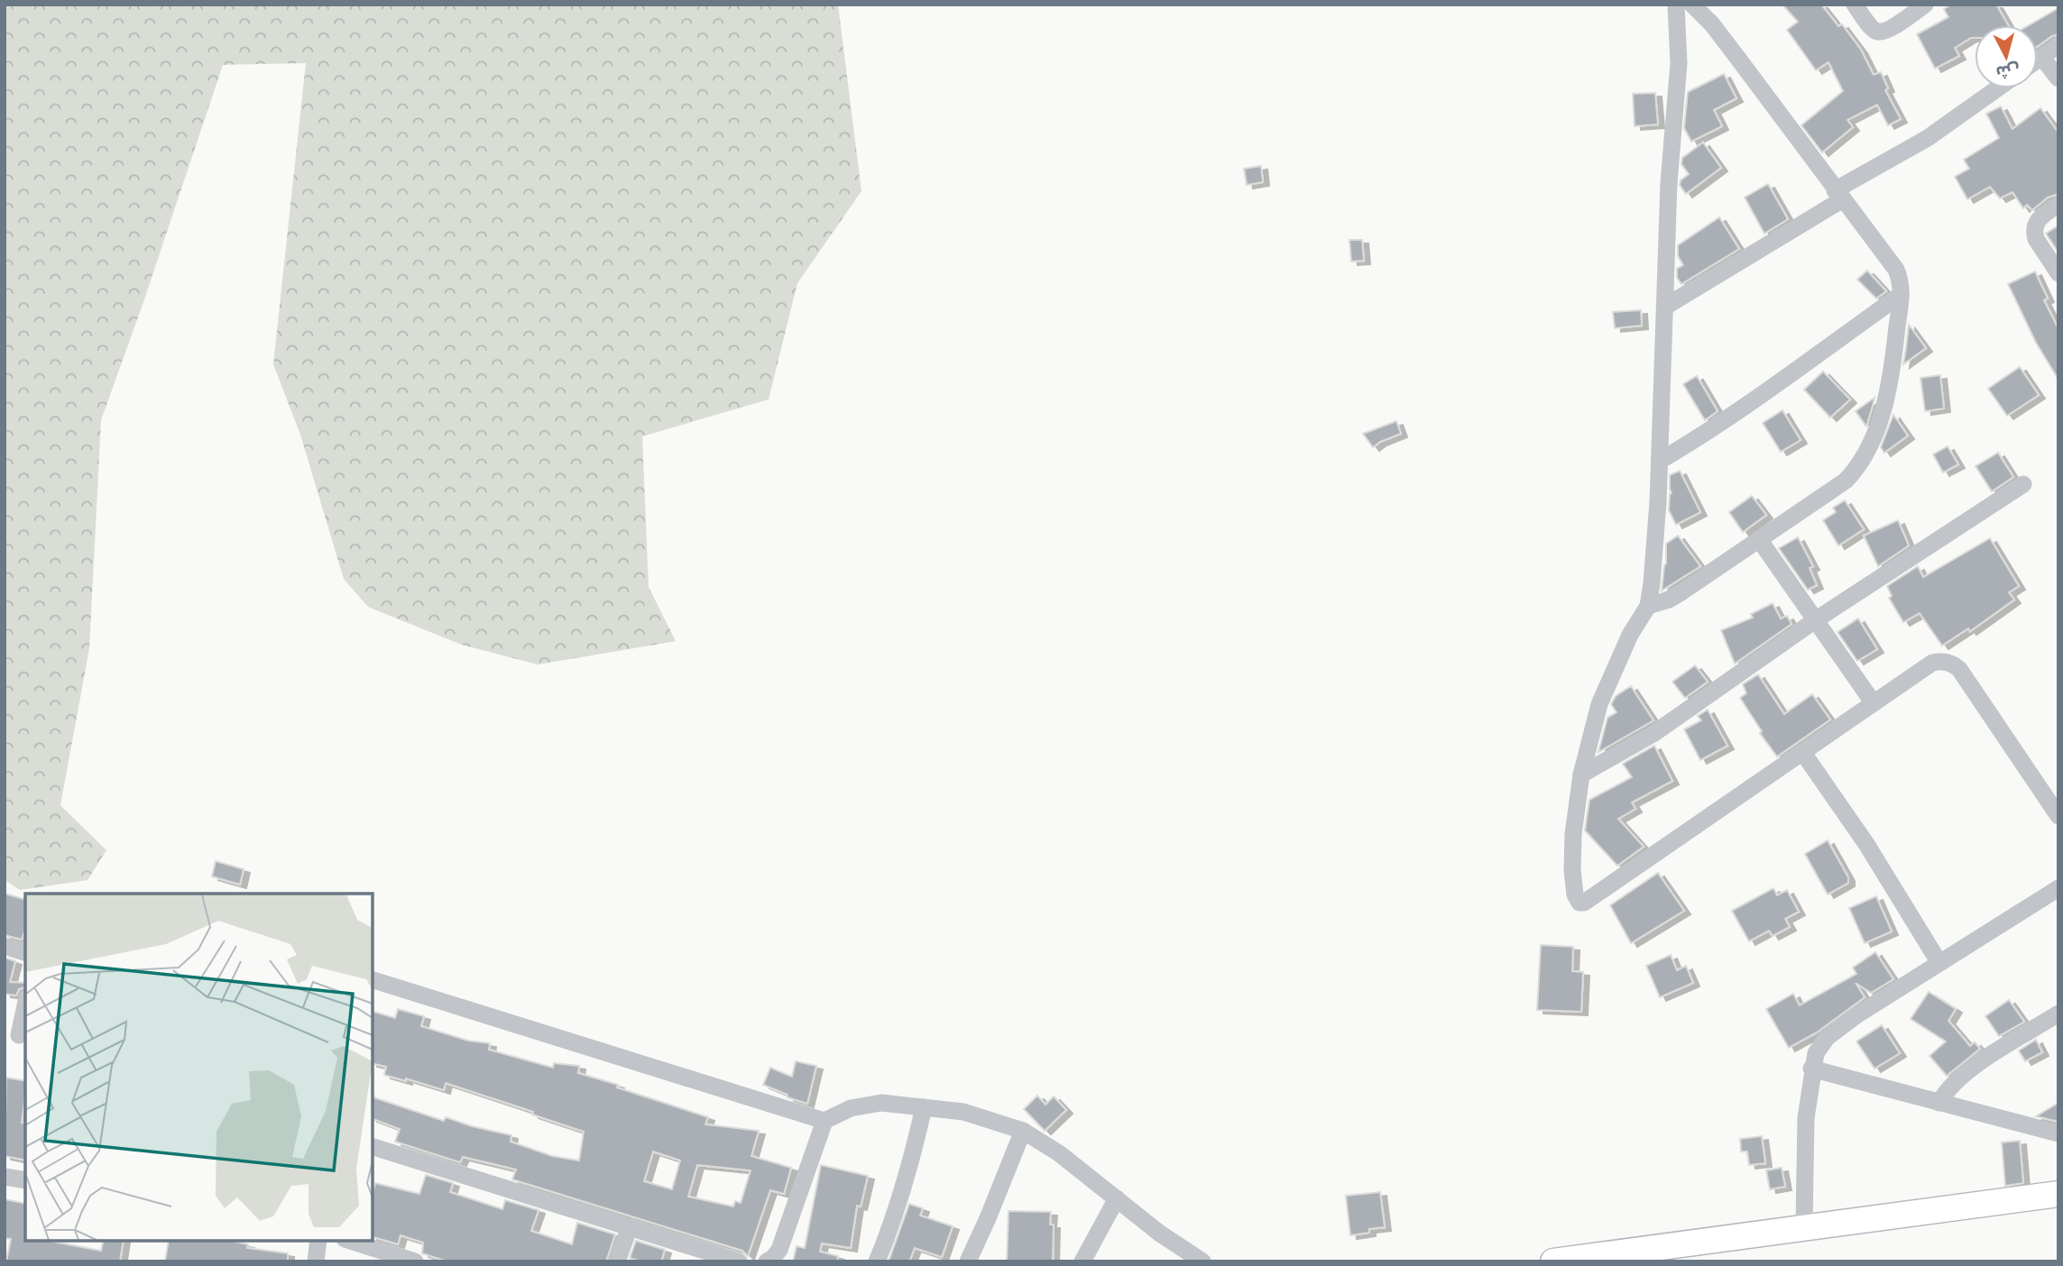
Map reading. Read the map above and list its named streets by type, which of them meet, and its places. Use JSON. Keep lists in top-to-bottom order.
{
  "north": "bottom"
}
